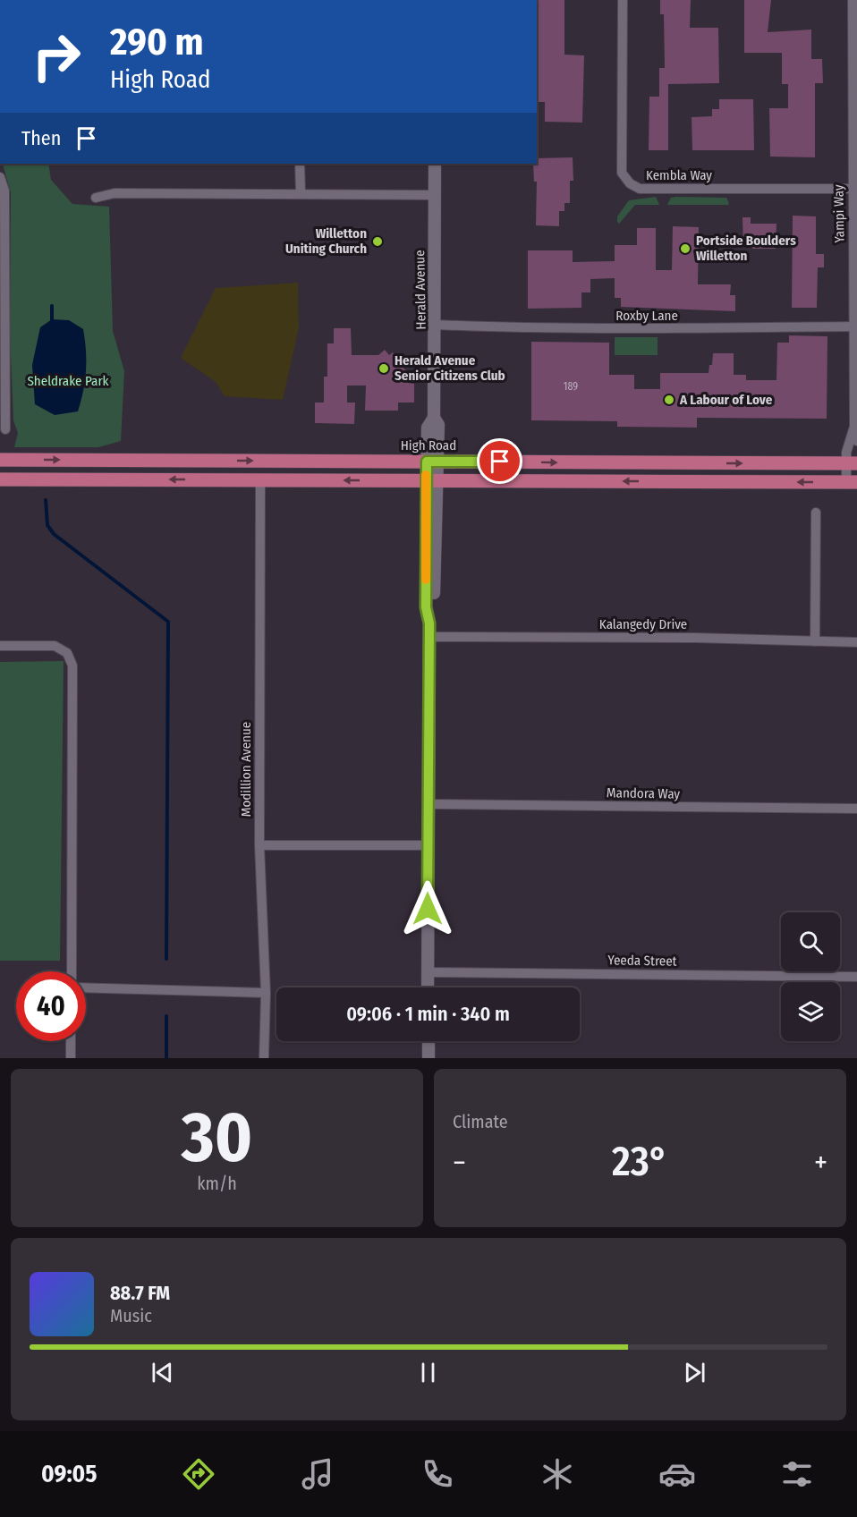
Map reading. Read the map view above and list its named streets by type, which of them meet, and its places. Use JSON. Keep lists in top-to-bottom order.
{
  "streets": {
    "main road": ["High Road"],
    "street": [
      "Kembla Way",
      "Yampi Way",
      "Herald Avenue",
      "Roxby Lane",
      "Kalangedy Drive",
      "Modillion Avenue",
      "Mandora Way",
      "Yeeda Street"
    ]
  },
  "crossings": [
    ["Kembla Way", "Yampi Way"],
    ["Yampi Way", "Roxby Lane"],
    ["Yampi Way", "High Road"],
    ["Herald Avenue", "Roxby Lane"],
    ["Herald Avenue", "High Road"],
    ["Herald Avenue", "Kalangedy Drive"],
    ["Herald Avenue", "Mandora Way"],
    ["Herald Avenue", "Yeeda Street"]
  ],
  "parks": ["Sheldrake Park"],
  "places": [
    "Willetton Uniting Church",
    "Portside Boulders Willetton",
    "Herald Avenue Senior Citizens Club",
    "A Labour of Love"
  ],
  "house_numbers": ["189"],
  "page": {
    "turn": ["290 m", "High Road"],
    "then": "Then",
    "limit": "40",
    "trip": "09:06 · 1 min · 340 m",
    "tile": [
      ["30", "km/h"],
      "Climate"
    ],
    "heat": ["−", "23°", "+"],
    "song": ["88.7 FM", "Music"],
    "tabs": "09:05"
  }
}
